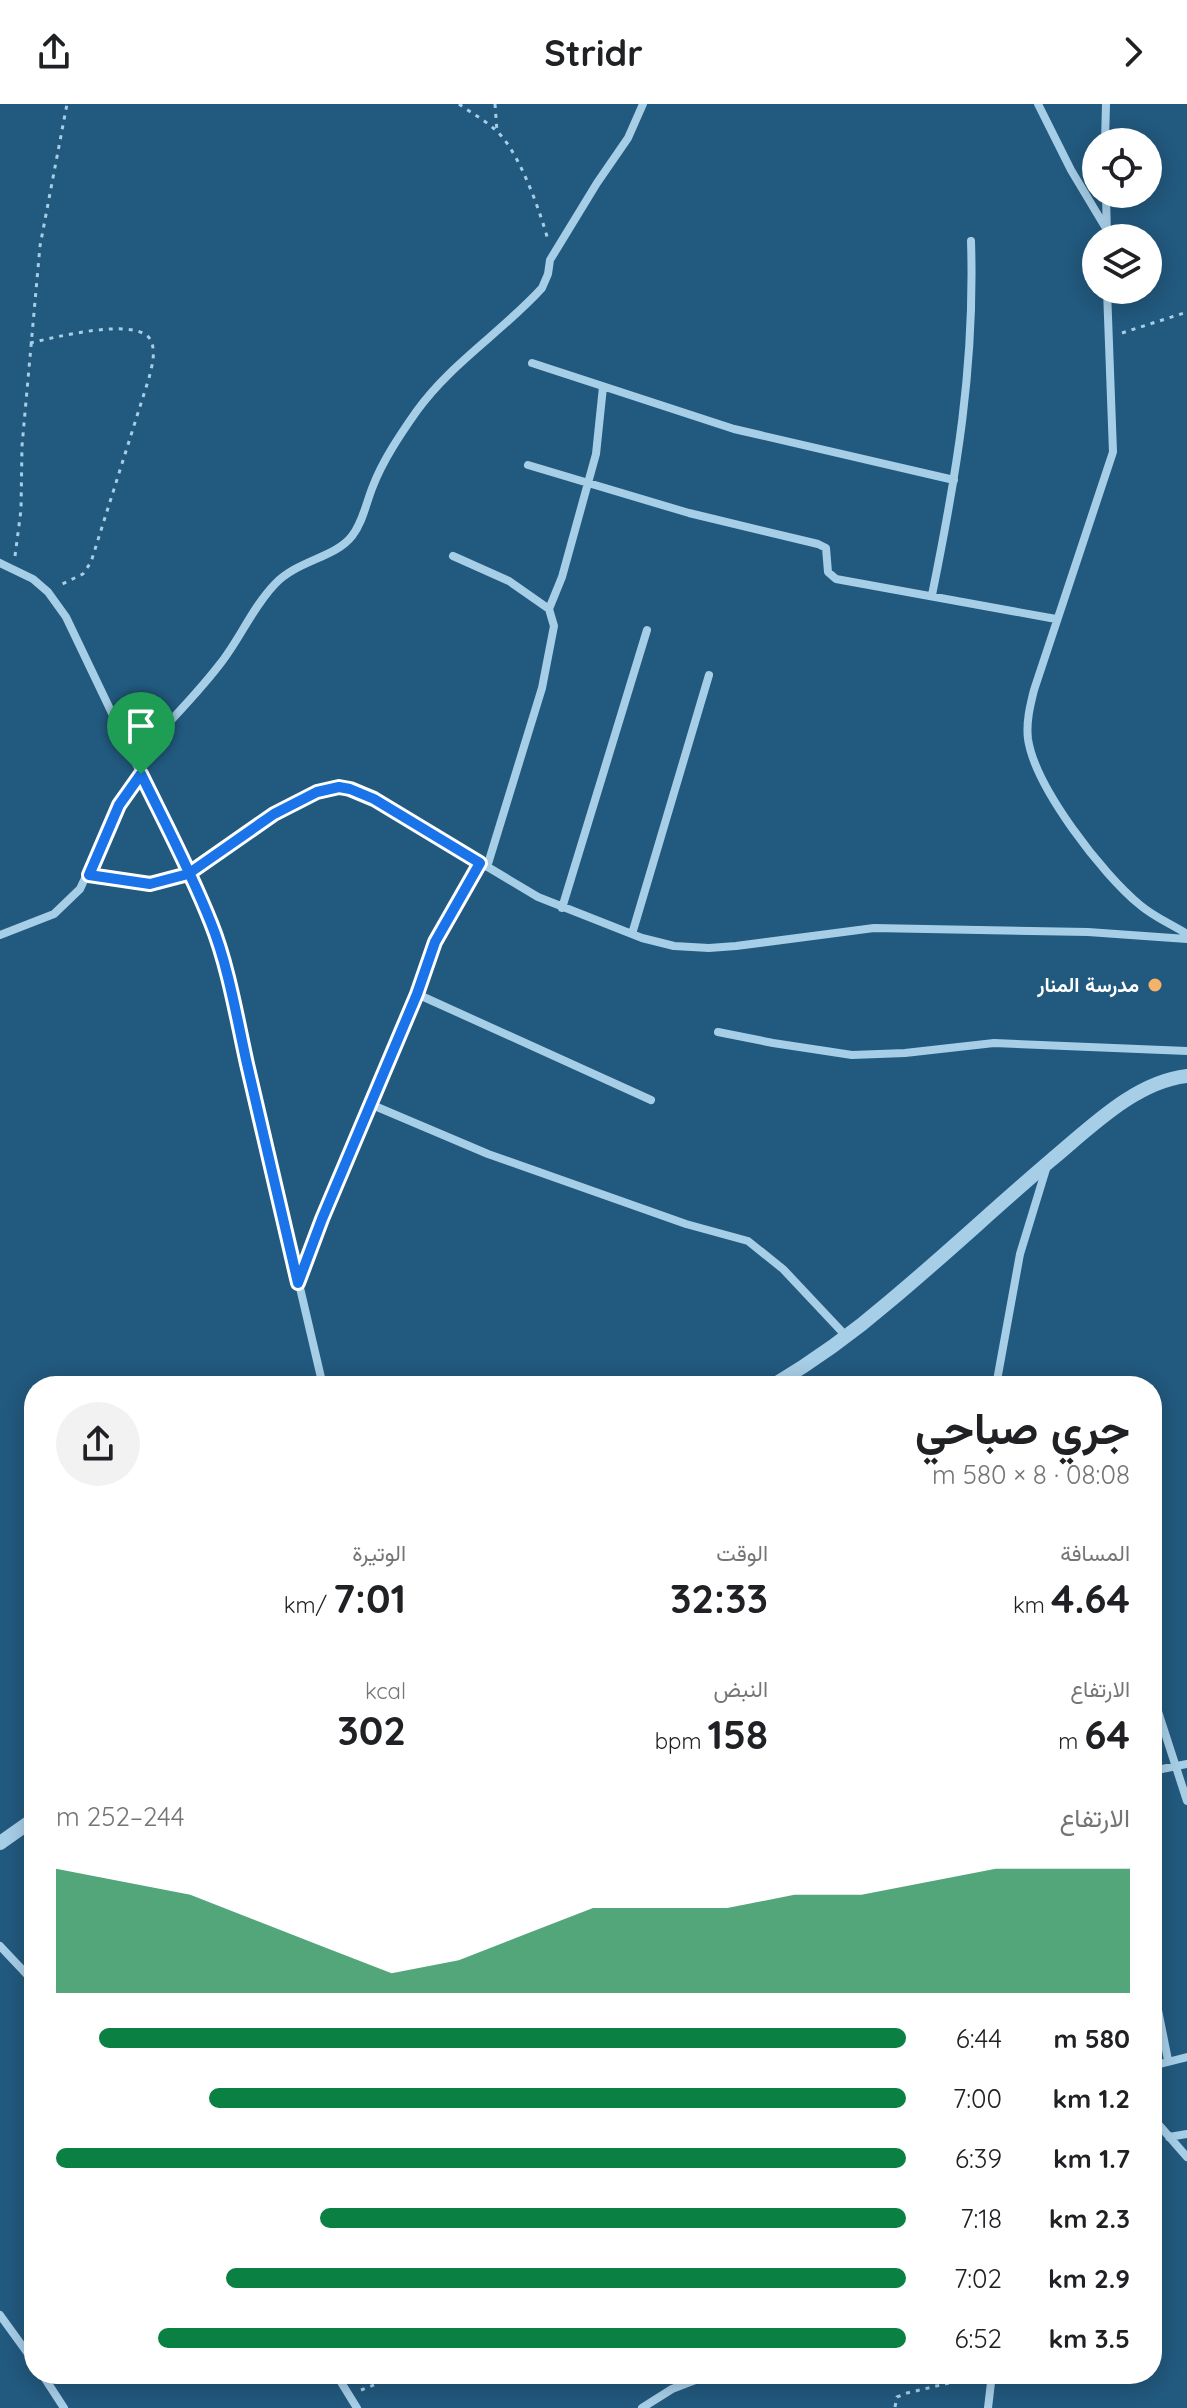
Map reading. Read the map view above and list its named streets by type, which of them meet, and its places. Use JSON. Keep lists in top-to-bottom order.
{
  "places": ["مدرسة المنار"],
  "page": {
    "header": "Stridr",
    "heading": ["جري صباحي", "08:08 · 8 × 580 m"],
    "stats": [
      ["المسافة", "4.64 km"],
      ["الوقت", "32:33"],
      ["الوتيرة", "7:01 /km"],
      ["الارتفاع", "64 m"],
      ["النبض", "158 bpm"],
      ["kcal", "302"]
    ],
    "chart": ["الارتفاع", "244–252 m"],
    "list": [
      {
        "name": "580 m",
        "note": "6:44"
      },
      {
        "name": "1.2 km",
        "note": "7:00"
      },
      {
        "name": "1.7 km",
        "note": "6:39"
      },
      {
        "name": "2.3 km",
        "note": "7:18"
      },
      {
        "name": "2.9 km",
        "note": "7:02"
      },
      {
        "name": "3.5 km",
        "note": "6:52"
      }
    ]
  }
}
